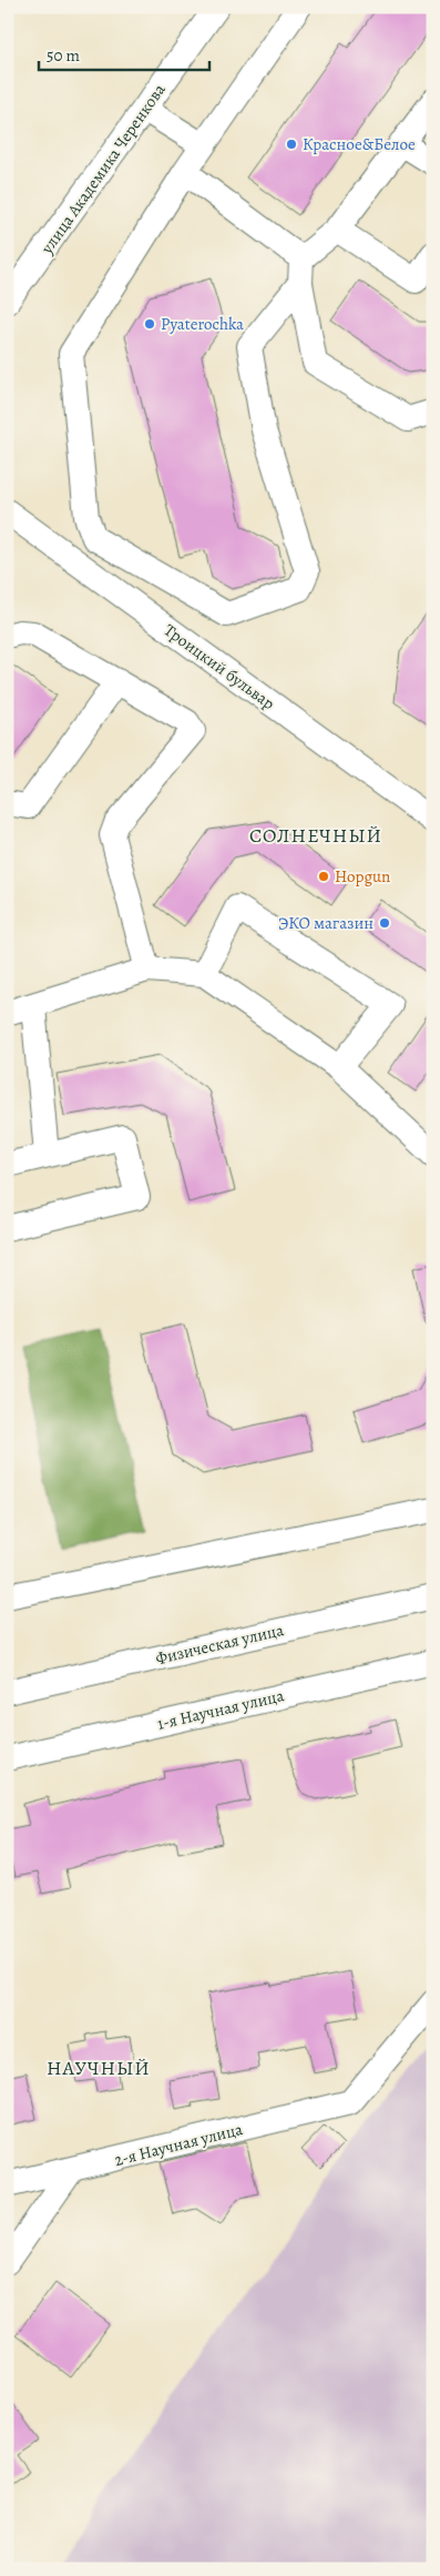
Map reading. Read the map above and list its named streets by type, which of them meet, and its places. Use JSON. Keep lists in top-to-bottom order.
{
  "streets": {
    "street": [
      "улица Академика Черенкова",
      "Троицкий бульвар",
      "Физическая улица",
      "1-я Научная улица",
      "2-я Научная улица"
    ]
  },
  "districts": ["СОЛНЕЧНЫЙ", "НАУЧНЫЙ"],
  "places": [
    "Красное&Белое",
    "Pyaterochka",
    "Hopgun",
    "ЭКО магазин"
  ],
  "scale_bar": "50 m"
}
